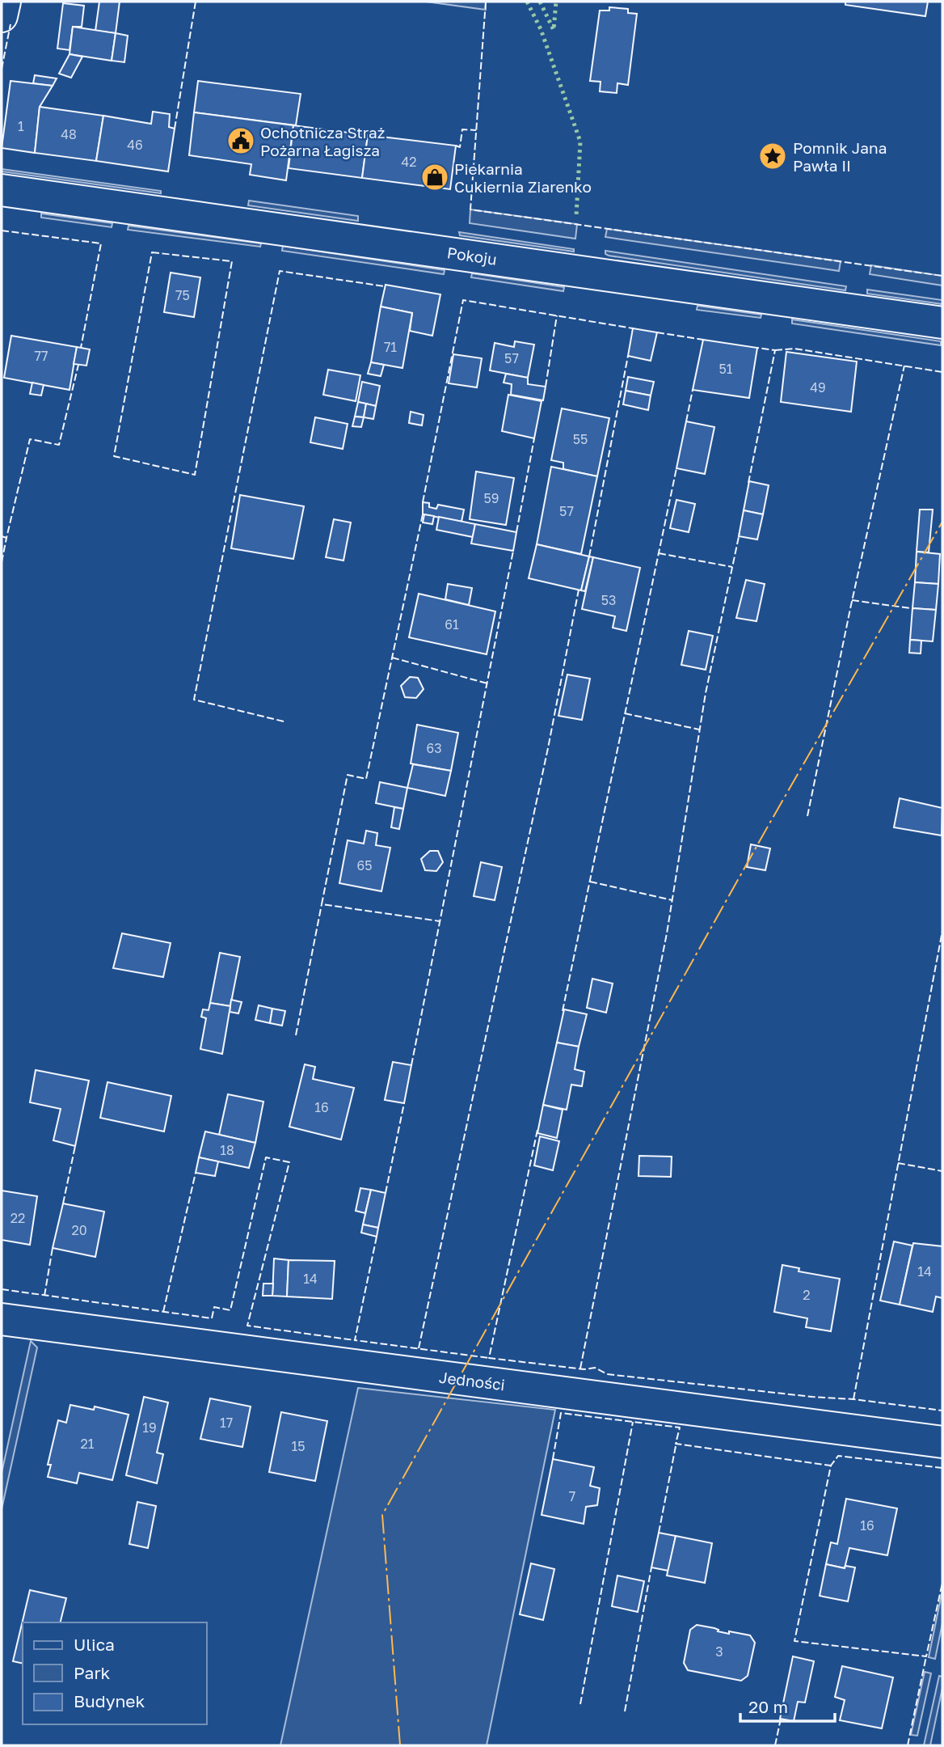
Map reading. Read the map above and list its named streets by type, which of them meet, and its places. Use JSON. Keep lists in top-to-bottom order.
{
  "streets": {
    "street": ["Pokoju", "Jedności"]
  },
  "places": {
    "public building": ["Ochotnicza Straż Pożarna Łagisza"],
    "place": ["Pomnik Jana Pawła II"],
    "shop": ["Piekarnia Cukiernia Ziarenko"]
  },
  "house_numbers": [
    "1",
    "48",
    "46",
    "42",
    "75",
    "71",
    "77",
    "57",
    "51",
    "49",
    "55",
    "59",
    "57",
    "53",
    "61",
    "63",
    "65",
    "16",
    "18",
    "22",
    "20",
    "14",
    "14",
    "2",
    "17",
    "19",
    "21",
    "15",
    "7",
    "16",
    "3"
  ],
  "legend": ["Ulica", "Park", "Budynek"],
  "scale_bar": "20 m"
}
